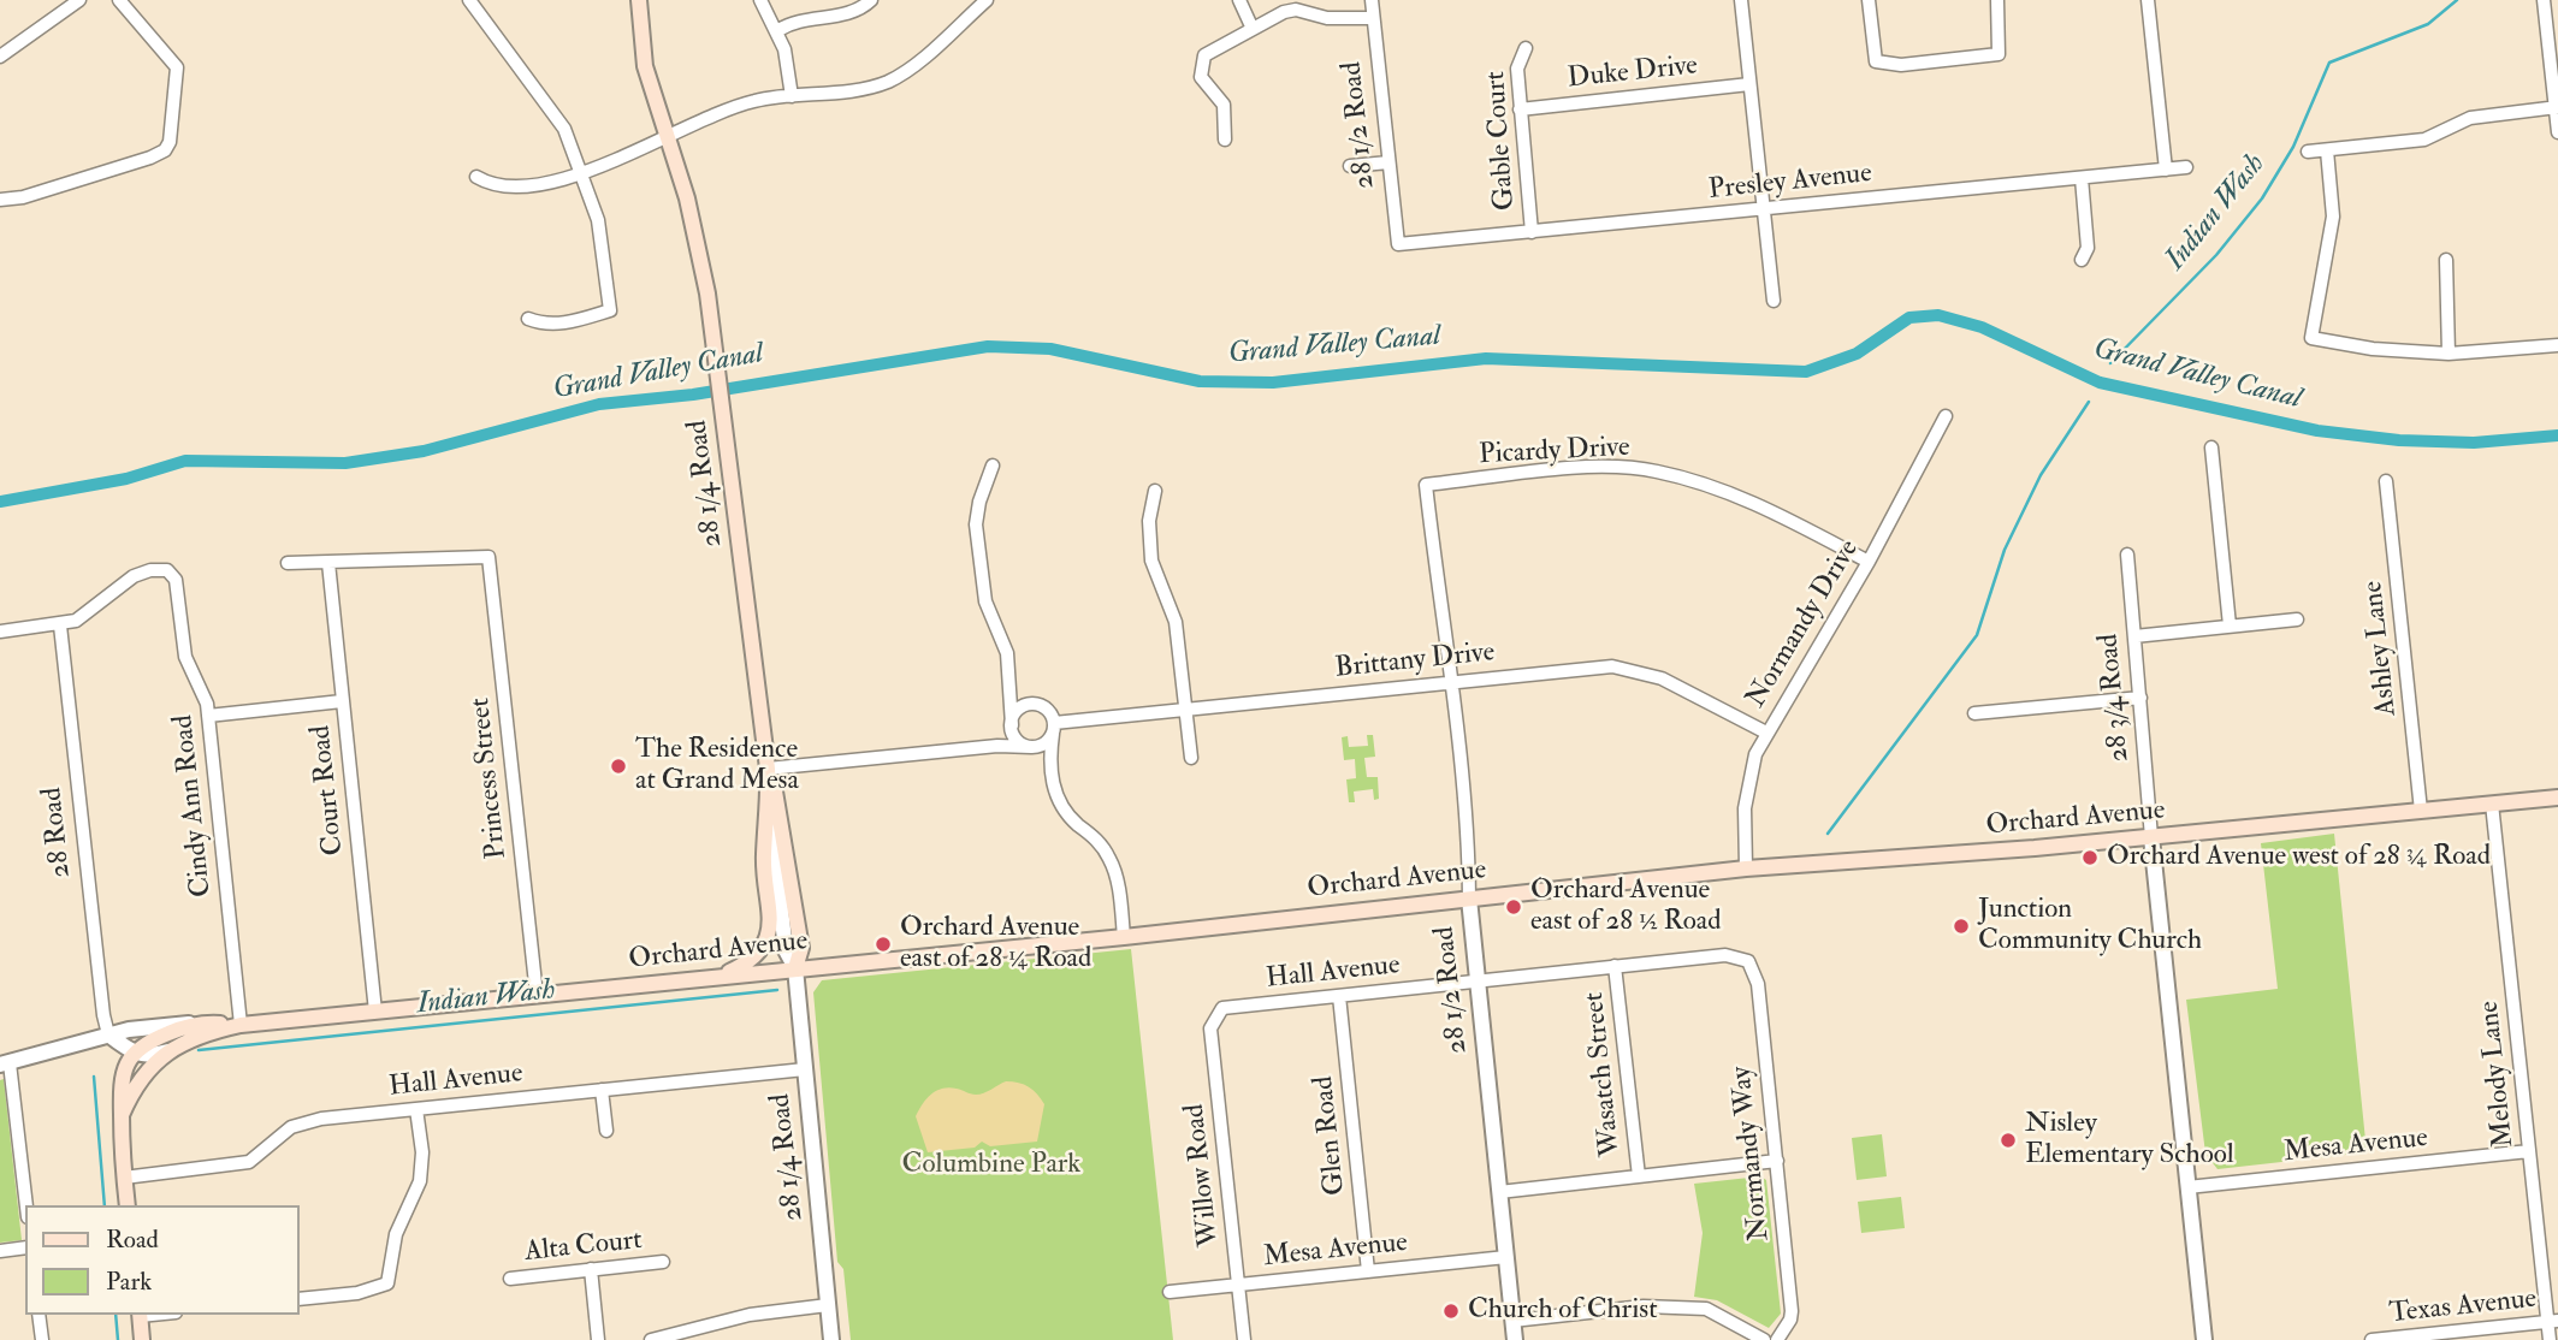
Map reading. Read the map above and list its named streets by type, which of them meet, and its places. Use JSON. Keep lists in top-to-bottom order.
{
  "streets": {
    "main road": ["28 1/4 Road", "Orchard Avenue"],
    "street": [
      "Duke Drive",
      "28 1/2 Road",
      "Gable Court",
      "Presley Avenue",
      "Picardy Drive",
      "Normandy Drive",
      "Ashley Lane",
      "Brittany Drive",
      "28 3/4 Road",
      "Princess Street",
      "Court Road",
      "Cindy Ann Road",
      "28 Road",
      "Hall Avenue",
      "Wasatch Street",
      "Melody Lane",
      "Glen Road",
      "Mesa Avenue",
      "Normandy Way",
      "Willow Road",
      "Alta Court",
      "Texas Avenue"
    ]
  },
  "crossings": [
    ["Duke Drive", "Gable Court"],
    ["28 1/2 Road", "Presley Avenue"],
    ["28 1/2 Road", "Picardy Drive"],
    ["28 1/2 Road", "Brittany Drive"],
    ["28 1/2 Road", "Orchard Avenue"],
    ["28 1/2 Road", "Hall Avenue"],
    ["28 1/2 Road", "Mesa Avenue"],
    ["Gable Court", "Presley Avenue"],
    ["Picardy Drive", "Normandy Drive"],
    ["28 1/4 Road", "Orchard Avenue"],
    ["28 1/4 Road", "Hall Avenue"],
    ["Normandy Drive", "Brittany Drive"],
    ["Normandy Drive", "Orchard Avenue"],
    ["Ashley Lane", "Orchard Avenue"],
    ["28 3/4 Road", "Orchard Avenue"],
    ["28 3/4 Road", "Mesa Avenue"],
    ["Princess Street", "Court Road"],
    ["Princess Street", "Orchard Avenue"],
    ["Court Road", "Orchard Avenue"],
    ["Cindy Ann Road", "Orchard Avenue"],
    ["Cindy Ann Road", "28 Road"],
    ["Orchard Avenue", "28 Road"],
    ["Orchard Avenue", "Melody Lane"],
    ["Hall Avenue", "Wasatch Street"],
    ["Hall Avenue", "Glen Road"],
    ["Hall Avenue", "Normandy Way"],
    ["Hall Avenue", "Willow Road"],
    ["Melody Lane", "Mesa Avenue"],
    ["Melody Lane", "Texas Avenue"],
    ["Glen Road", "Mesa Avenue"],
    ["Mesa Avenue", "Willow Road"]
  ],
  "water": ["Indian Wash", "Grand Valley Canal"],
  "parks": ["Columbine Park"],
  "places": [
    "The Residence at Grand Mesa",
    "Orchard Avenue west of 28 ¾ Road",
    "Orchard Avenue east of 28 ½ Road",
    "Junction Community Church",
    "Orchard Avenue east of 28 ¼ Road",
    "Nisley Elementary School",
    "Church of Christ"
  ],
  "legend": ["Road", "Park"]
}
